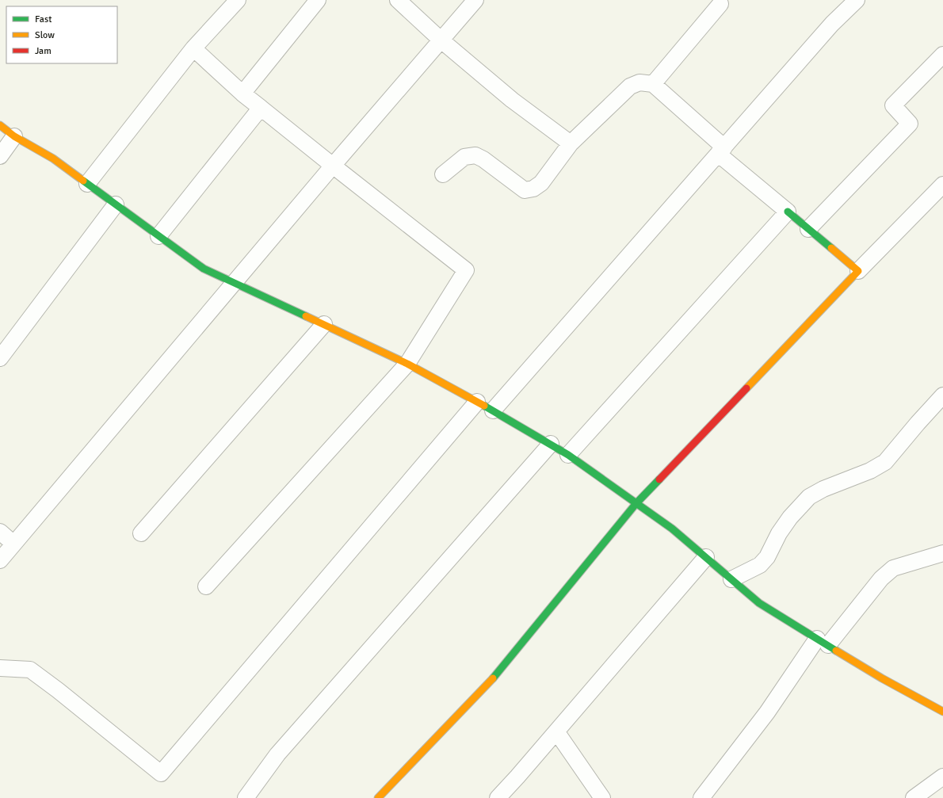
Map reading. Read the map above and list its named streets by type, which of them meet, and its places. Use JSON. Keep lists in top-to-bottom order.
{
  "legend": ["Fast", "Slow", "Jam"]
}
